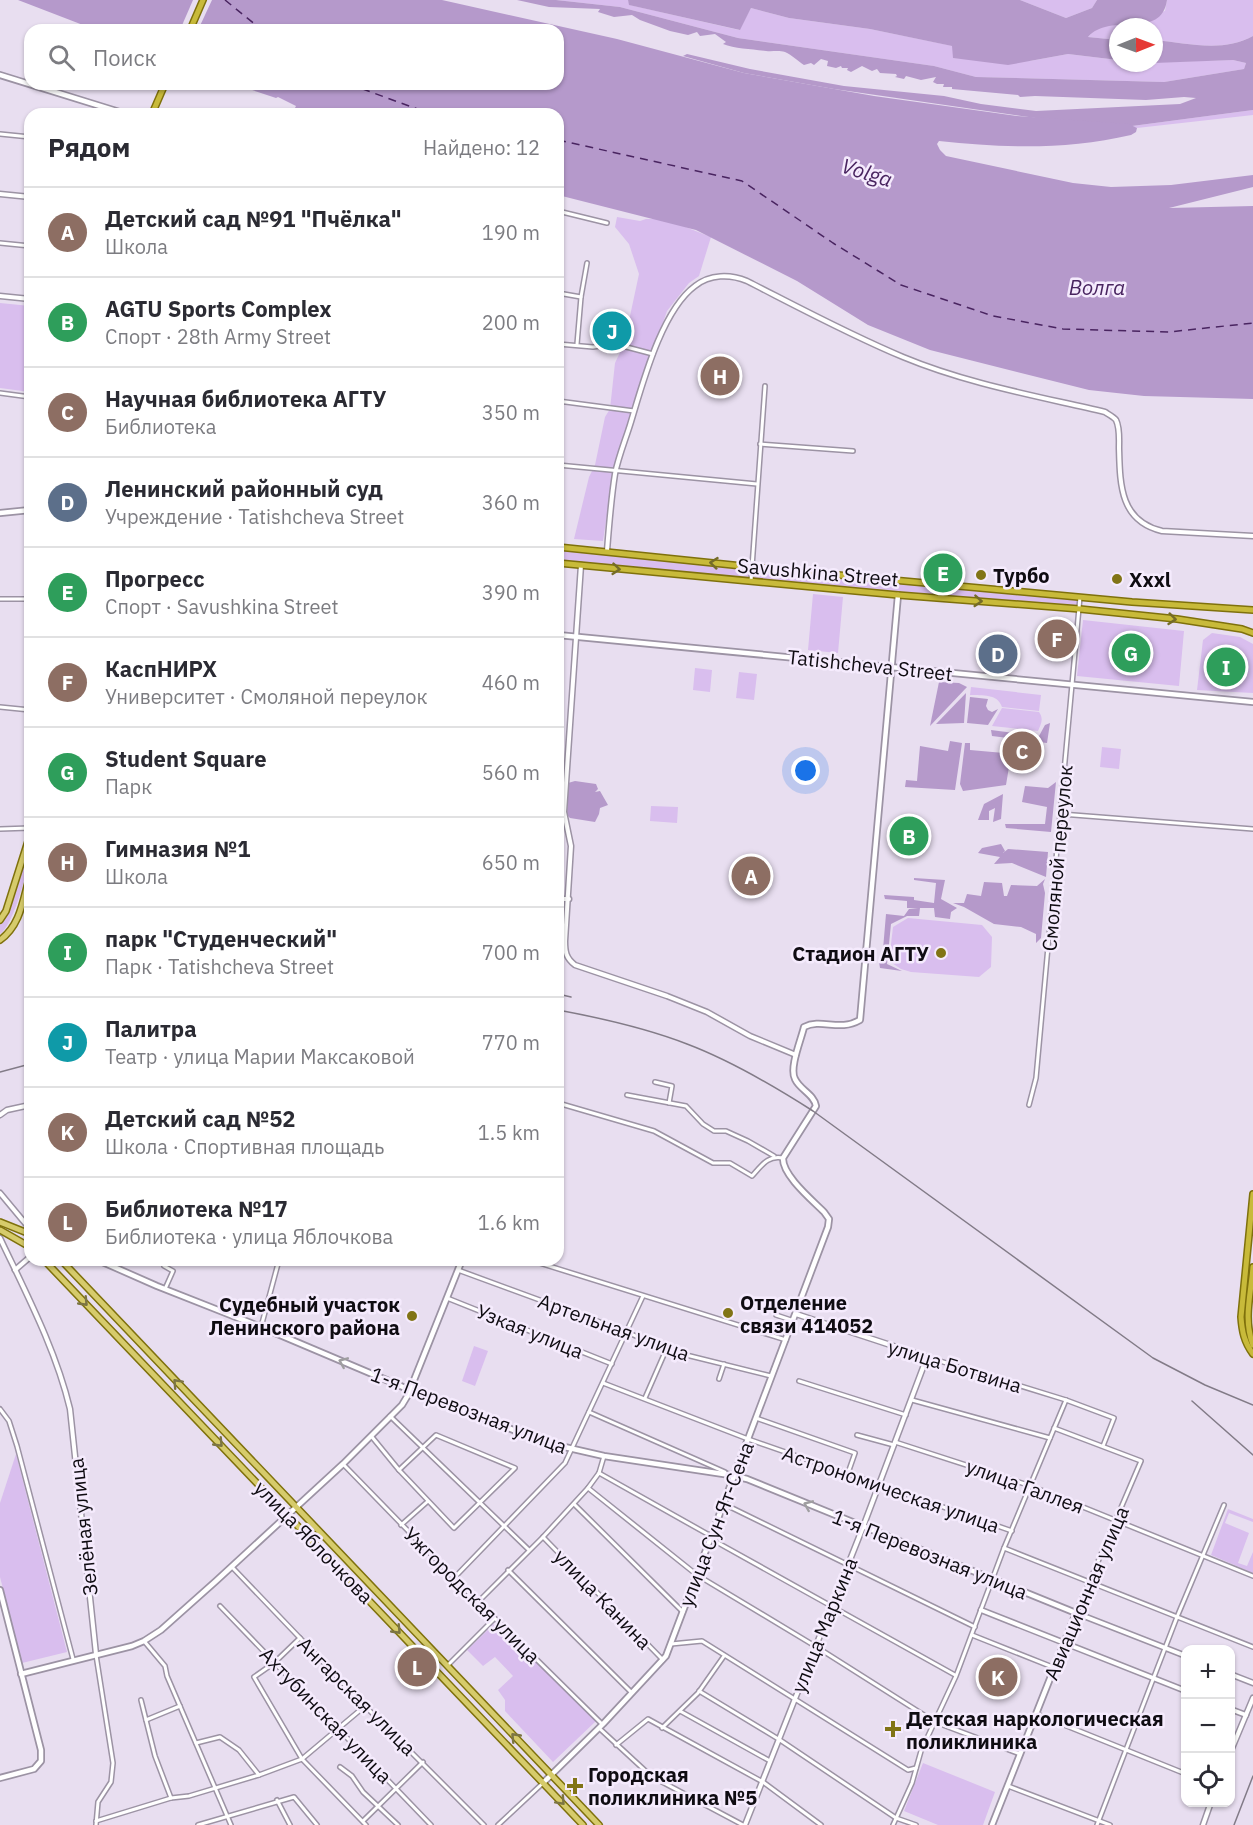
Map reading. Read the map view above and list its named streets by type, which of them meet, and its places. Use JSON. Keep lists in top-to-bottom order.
{
  "streets": {
    "highway": ["Savushkina Street"],
    "main road": [
      "Tatishcheva Street",
      "1-я Перевозная улица",
      "улица Сун Ят-Сена",
      "улица Яблочкова",
      "Авиационная улица"
    ],
    "street": [
      "Смоляной переулок",
      "Артельная улица",
      "Узкая улица",
      "улица Ботвина",
      "улица Галлея",
      "Астрономическая улица",
      "Зелёная улица",
      "Ужгородская улица",
      "улица Канина",
      "улица Маркина",
      "Ангарская улица",
      "Ахтубинская улица"
    ]
  },
  "crossings": [
    ["Savushkina Street", "Смоляной переулок"],
    ["Tatishcheva Street", "Смоляной переулок"],
    ["Артельная улица", "улица Сун Ят-Сена"],
    ["улица Ботвина", "улица Сун Ят-Сена"],
    ["улица Ботвина", "Авиационная улица"],
    ["улица Ботвина", "улица Маркина"],
    ["1-я Перевозная улица", "улица Сун Ят-Сена"],
    ["1-я Перевозная улица", "Авиационная улица"],
    ["1-я Перевозная улица", "улица Маркина"],
    ["улица Галлея", "Авиационная улица"],
    ["улица Галлея", "улица Маркина"],
    ["Астрономическая улица", "улица Сун Ят-Сена"],
    ["Астрономическая улица", "Авиационная улица"],
    ["Астрономическая улица", "улица Маркина"],
    ["улица Сун Ят-Сена", "улица Яблочкова"],
    ["улица Сун Ят-Сена", "Ужгородская улица"],
    ["улица Сун Ят-Сена", "улица Канина"],
    ["Ужгородская улица", "улица Маркина"]
  ],
  "water": ["Volga", "Волга"],
  "places": {
    "other": [
      "Турбо",
      "Xxxl",
      "Стадион АГТУ",
      "Отделение связи 414052",
      "Судебный участок Ленинского района"
    ],
    "health": ["Детская наркологическая поликлиника", "Городская поликлиника №5"]
  },
  "north": "right",
  "page": {
    "search": "Поиск",
    "heading": ["Рядом", "Найдено: 12"],
    "list": [
      {
        "mark": "A",
        "name": "Детский сад №91 \"Пчёлка\"",
        "note": "Школа",
        "value": "190 m"
      },
      {
        "mark": "B",
        "name": "AGTU Sports Complex",
        "note": "Спорт · 28th Army Street",
        "value": "200 m"
      },
      {
        "mark": "C",
        "name": "Научная библиотека АГТУ",
        "note": "Библиотека",
        "value": "350 m"
      },
      {
        "mark": "D",
        "name": "Ленинский районный суд",
        "note": "Учреждение · Tatishcheva Street",
        "value": "360 m"
      },
      {
        "mark": "E",
        "name": "Прогресс",
        "note": "Спорт · Savushkina Street",
        "value": "390 m"
      },
      {
        "mark": "F",
        "name": "КаспНИРХ",
        "note": "Университет · Смоляной переулок",
        "value": "460 m"
      },
      {
        "mark": "G",
        "name": "Student Square",
        "note": "Парк",
        "value": "560 m"
      },
      {
        "mark": "H",
        "name": "Гимназия №1",
        "note": "Школа",
        "value": "650 m"
      },
      {
        "mark": "I",
        "name": "парк \"Студенческий\"",
        "note": "Парк · Tatishcheva Street",
        "value": "700 m"
      },
      {
        "mark": "J",
        "name": "Палитра",
        "note": "Театр · улица Марии Максаковой",
        "value": "770 m"
      },
      {
        "mark": "K",
        "name": "Детский сад №52",
        "note": "Школа · Спортивная площадь",
        "value": "1.5 km"
      },
      {
        "mark": "L",
        "name": "Библиотека №17",
        "note": "Библиотека · улица Яблочкова",
        "value": "1.6 km"
      }
    ],
    "pins": [
      "J",
      "H",
      "E",
      "F",
      "G",
      "D",
      "I",
      "C",
      "B",
      "A",
      "L",
      "K"
    ],
    "map_buttons": ["+", "−"]
  }
}
